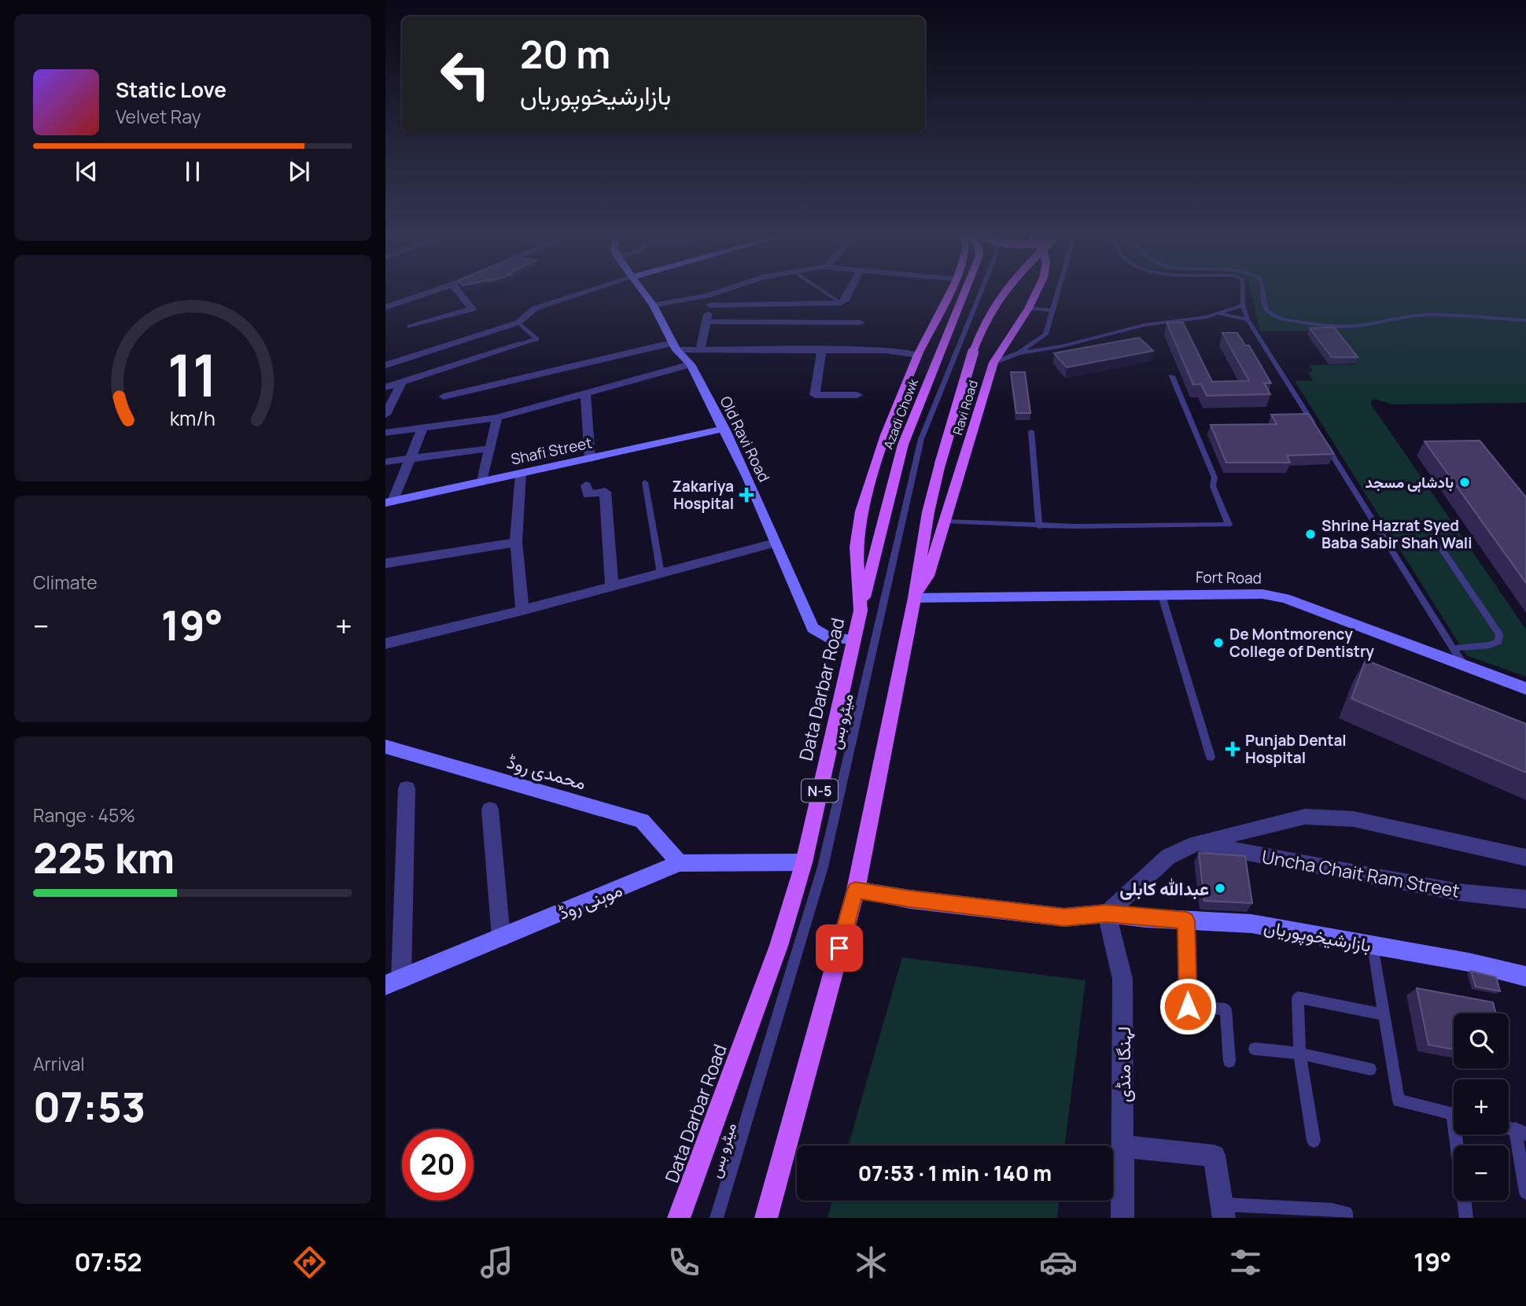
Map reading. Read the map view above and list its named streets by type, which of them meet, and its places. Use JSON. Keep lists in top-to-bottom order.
{
  "streets": {
    "main road": [
      "Ravi Road",
      "Azadi Chowk",
      "Data Darbar Road",
      "N-5"
    ],
    "street": [
      "Old Ravi Road",
      "Shafi Street",
      "Fort Road",
      "محمدی روڈ",
      "Uncha Chait Ram Street",
      "موہنی روڈ",
      "بازارشیخوپوریاں",
      "لہنگا منڈی"
    ],
    "lane": ["میٹرو بس"]
  },
  "crossings": [
    ["Ravi Road", "Fort Road"],
    ["Azadi Chowk", "Data Darbar Road"],
    ["Old Ravi Road", "Shafi Street"],
    ["Old Ravi Road", "Data Darbar Road"],
    ["Data Darbar Road", "N-5"],
    ["Data Darbar Road", "موہنی روڈ"],
    ["محمدی روڈ", "موہنی روڈ"],
    ["بازارشیخوپوریاں", "لہنگا منڈی"]
  ],
  "places": {
    "other": [
      "بادشاہی مسجد",
      "Shrine Hazrat Syed Baba Sabir Shah Wali",
      "De Montmorency College of Dentistry",
      "عبدﷲ کابلی"
    ],
    "health": ["Zakariya Hospital", "Punjab Dental Hospital"]
  },
  "page": {
    "turn": ["20 m", "بازارشیخوپوریاں"],
    "song": ["Static Love", "Velvet Ray"],
    "tile": [
      "Climate",
      ["Range · 45%", "225 km"],
      ["Arrival", "07:53"]
    ],
    "heat": ["−", "19°", "+"],
    "map_buttons": ["+", "−"],
    "limit": "20",
    "trip": "07:53 · 1 min · 140 m",
    "tabs": ["07:52", "19°"],
    "gauge": ["11", "km/h"]
  }
}
